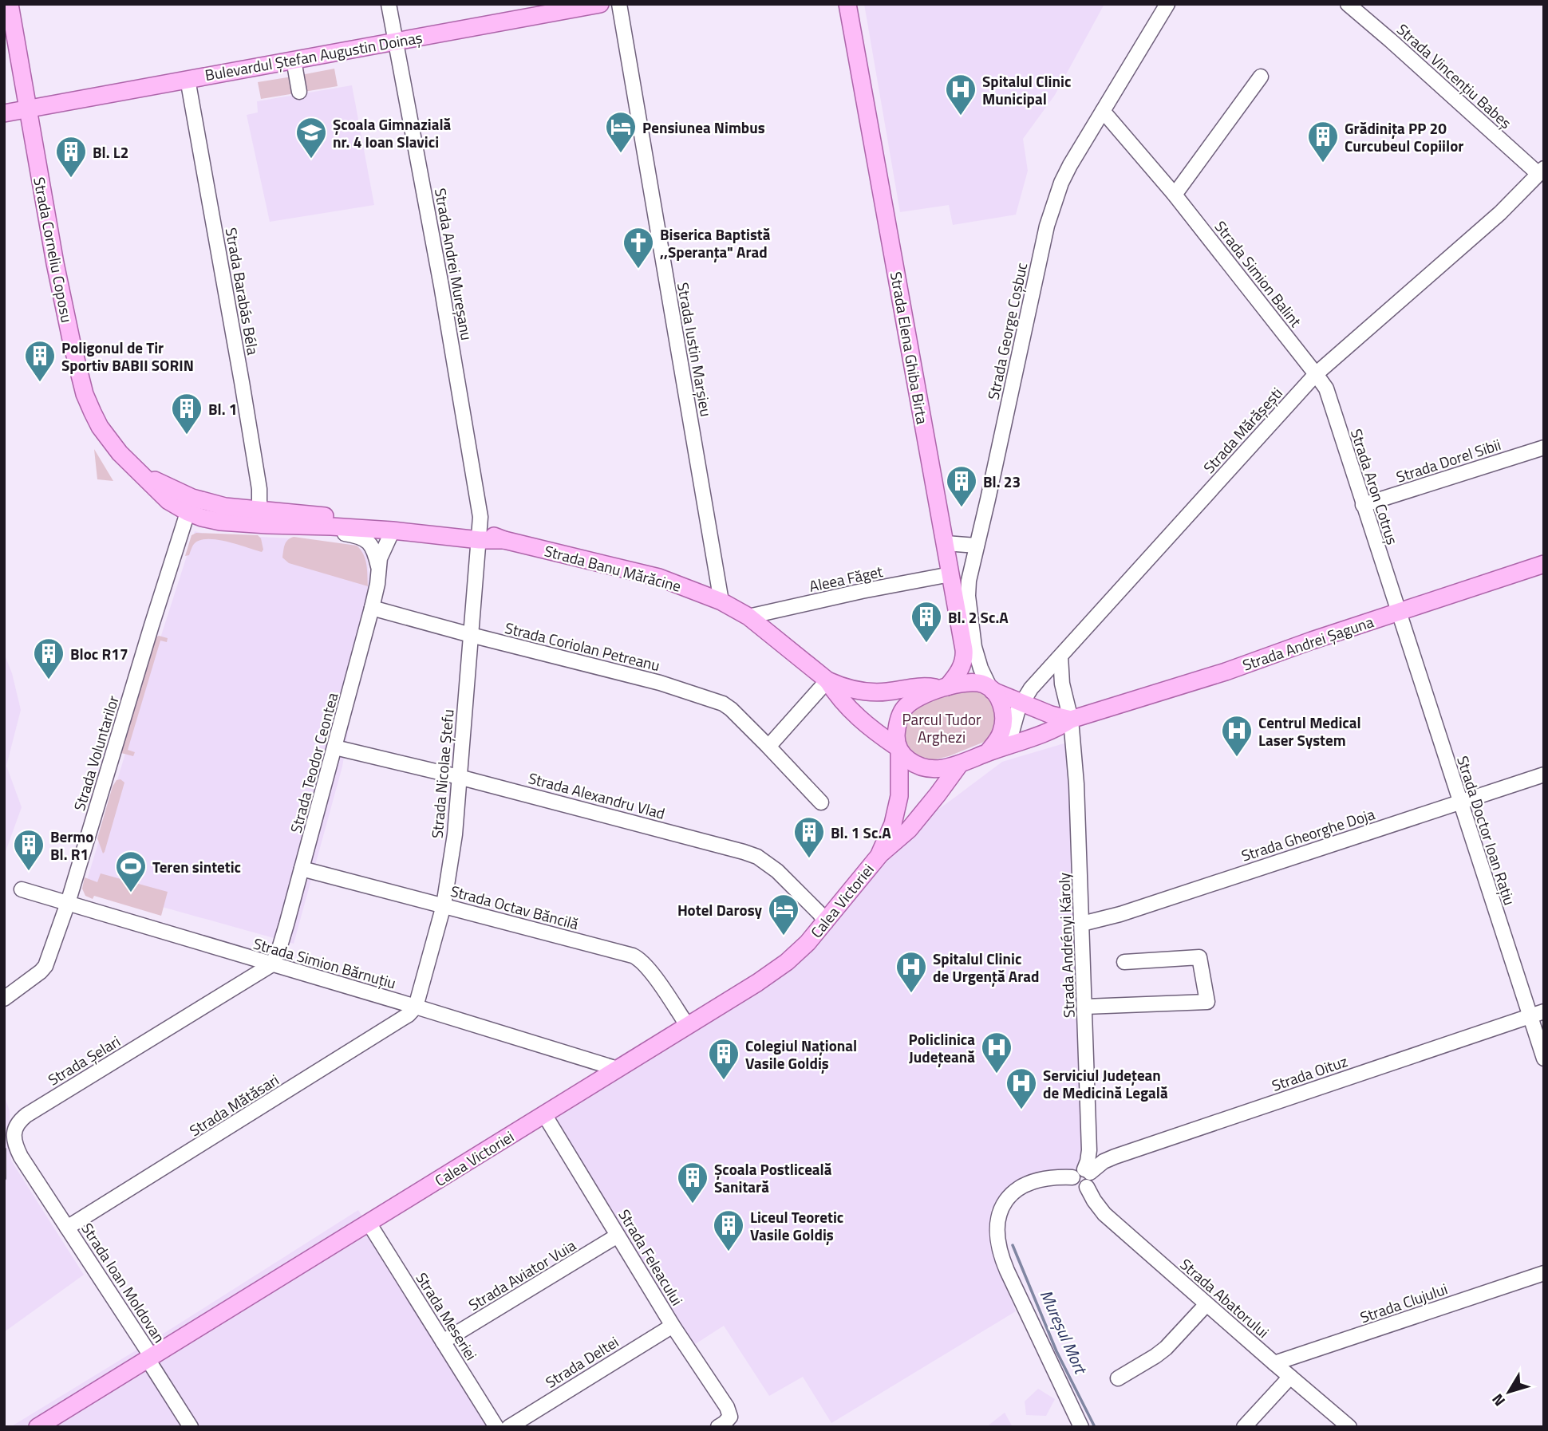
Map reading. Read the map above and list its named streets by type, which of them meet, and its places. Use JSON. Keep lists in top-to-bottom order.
{
  "streets": {
    "main road": [
      "Bulevardul Ștefan Augustin Doinaș",
      "Strada Corneliu Coposu",
      "Strada Elena Ghiba Birta",
      "Strada Banu Mărăcine",
      "Strada Andrei Șaguna",
      "Calea Victoriei"
    ],
    "street": [
      "Strada Vincențiu Babeș",
      "Strada Andrei Mureșanu",
      "Strada Simion Balint",
      "Strada Barabás Béla",
      "Strada George Coșbuc",
      "Strada Iustin Marșieu",
      "Strada Mărășești",
      "Strada Dorel Sibii",
      "Strada Aron Cotruș",
      "Aleea Făget",
      "Strada Coriolan Petreanu",
      "Strada Voluntarilor",
      "Strada Teodor Ceontea",
      "Strada Nicolae Ștefu",
      "Strada Alexandru Vlad",
      "Strada Doctor Ioan Rațiu",
      "Strada Gheorghe Doja",
      "Strada Octav Băncilă",
      "Strada Andrényi Károly",
      "Strada Simion Bărnuțiu",
      "Strada Șelari",
      "Strada Oituz",
      "Strada Mătăsari",
      "Strada Feleacului",
      "Strada Aviator Vuia",
      "Strada Ioan Moldovan",
      "Strada Abatorului",
      "Strada Clujului",
      "Strada Meseriei",
      "Strada Deltei"
    ]
  },
  "crossings": [
    ["Bulevardul Ștefan Augustin Doinaș", "Strada Corneliu Coposu"],
    ["Bulevardul Ștefan Augustin Doinaș", "Strada Andrei Mureșanu"],
    ["Bulevardul Ștefan Augustin Doinaș", "Strada Barabás Béla"],
    ["Strada Vincențiu Babeș", "Strada Mărășești"],
    ["Strada Corneliu Coposu", "Strada Banu Mărăcine"],
    ["Strada Corneliu Coposu", "Strada Voluntarilor"],
    ["Strada Andrei Mureșanu", "Strada Banu Mărăcine"],
    ["Strada Andrei Mureșanu", "Strada Nicolae Ștefu"],
    ["Strada Simion Balint", "Strada George Coșbuc"],
    ["Strada Simion Balint", "Strada Mărășești"],
    ["Strada Simion Balint", "Strada Aron Cotruș"],
    ["Strada Barabás Béla", "Strada Banu Mărăcine"],
    ["Strada George Coșbuc", "Strada Elena Ghiba Birta"],
    ["Strada George Coșbuc", "Strada Banu Mărăcine"],
    ["Strada George Coșbuc", "Strada Andrei Șaguna"],
    ["Strada George Coșbuc", "Calea Victoriei"],
    ["Strada Elena Ghiba Birta", "Strada Banu Mărăcine"],
    ["Strada Elena Ghiba Birta", "Aleea Făget"],
    ["Strada Elena Ghiba Birta", "Strada Andrei Șaguna"],
    ["Strada Elena Ghiba Birta", "Calea Victoriei"],
    ["Strada Iustin Marșieu", "Strada Banu Mărăcine"],
    ["Strada Mărășești", "Strada Aron Cotruș"],
    ["Strada Mărășești", "Strada Andrei Șaguna"],
    ["Strada Dorel Sibii", "Strada Aron Cotruș"],
    ["Strada Aron Cotruș", "Strada Andrei Șaguna"],
    ["Strada Aron Cotruș", "Strada Doctor Ioan Rațiu"],
    ["Strada Banu Mărăcine", "Aleea Făget"],
    ["Strada Banu Mărăcine", "Strada Andrei Șaguna"],
    ["Strada Banu Mărăcine", "Strada Voluntarilor"],
    ["Strada Banu Mărăcine", "Strada Teodor Ceontea"],
    ["Strada Banu Mărăcine", "Strada Nicolae Ștefu"],
    ["Strada Banu Mărăcine", "Calea Victoriei"],
    ["Strada Andrei Șaguna", "Strada Doctor Ioan Rațiu"],
    ["Strada Andrei Șaguna", "Calea Victoriei"],
    ["Strada Andrei Șaguna", "Strada Andrényi Károly"],
    ["Strada Coriolan Petreanu", "Strada Teodor Ceontea"],
    ["Strada Coriolan Petreanu", "Strada Nicolae Ștefu"],
    ["Strada Voluntarilor", "Strada Simion Bărnuțiu"],
    ["Strada Teodor Ceontea", "Strada Alexandru Vlad"],
    ["Strada Teodor Ceontea", "Strada Octav Băncilă"],
    ["Strada Teodor Ceontea", "Strada Simion Bărnuțiu"],
    ["Strada Teodor Ceontea", "Strada Șelari"],
    ["Strada Nicolae Ștefu", "Strada Alexandru Vlad"],
    ["Strada Nicolae Ștefu", "Strada Octav Băncilă"],
    ["Strada Nicolae Ștefu", "Strada Simion Bărnuțiu"],
    ["Strada Nicolae Ștefu", "Strada Mătăsari"],
    ["Strada Alexandru Vlad", "Calea Victoriei"],
    ["Strada Doctor Ioan Rațiu", "Strada Gheorghe Doja"],
    ["Strada Doctor Ioan Rațiu", "Strada Oituz"],
    ["Strada Gheorghe Doja", "Strada Andrényi Károly"],
    ["Calea Victoriei", "Strada Octav Băncilă"],
    ["Calea Victoriei", "Strada Simion Bărnuțiu"],
    ["Calea Victoriei", "Strada Feleacului"],
    ["Calea Victoriei", "Strada Ioan Moldovan"],
    ["Calea Victoriei", "Strada Meseriei"],
    ["Strada Andrényi Károly", "Strada Oituz"],
    ["Strada Andrényi Károly", "Strada Abatorului"],
    ["Strada Simion Bărnuțiu", "Strada Șelari"],
    ["Strada Simion Bărnuțiu", "Strada Mătăsari"],
    ["Strada Șelari", "Strada Mătăsari"],
    ["Strada Șelari", "Strada Ioan Moldovan"],
    ["Strada Oituz", "Strada Abatorului"],
    ["Strada Mătăsari", "Strada Ioan Moldovan"],
    ["Strada Feleacului", "Strada Aviator Vuia"],
    ["Strada Feleacului", "Strada Deltei"],
    ["Strada Aviator Vuia", "Strada Meseriei"],
    ["Strada Abatorului", "Strada Clujului"]
  ],
  "water": ["Mureșul Mort"],
  "parks": ["Parcul Tudor Arghezi"],
  "places": {
    "hospital": [
      "Spitalul Clinic Municipal",
      "Centrul Medical Laser System",
      "Spitalul Clinic de Urgență Arad",
      "Policlinica Județeană",
      "Serviciul Județean de Medicină Legală"
    ],
    "hotel": ["Pensiunea Nimbus", "Hotel Darosy"],
    "school or university": ["Școala Gimnazială nr. 4 Ioan Slavici"],
    "building": [
      "Grădinița PP 20 Curcubeul Copiilor",
      "Bl. L2",
      "Poligonul de Tir Sportiv BABII SORIN",
      "Bl. 1",
      "Bl. 23",
      "Bl. 2 Sc.A",
      "Bloc R17",
      "Bl. 1 Sc.A",
      "Bermo Bl. R1",
      "Colegiul Național Vasile Goldiș",
      "Școala Postliceală Sanitară",
      "Liceul Teoretic Vasile Goldiș"
    ],
    "church": ["Biserica Baptistă ,,Speranța\" Arad"],
    "sports": ["Teren sintetic"]
  },
  "north": "bottom left"
}
